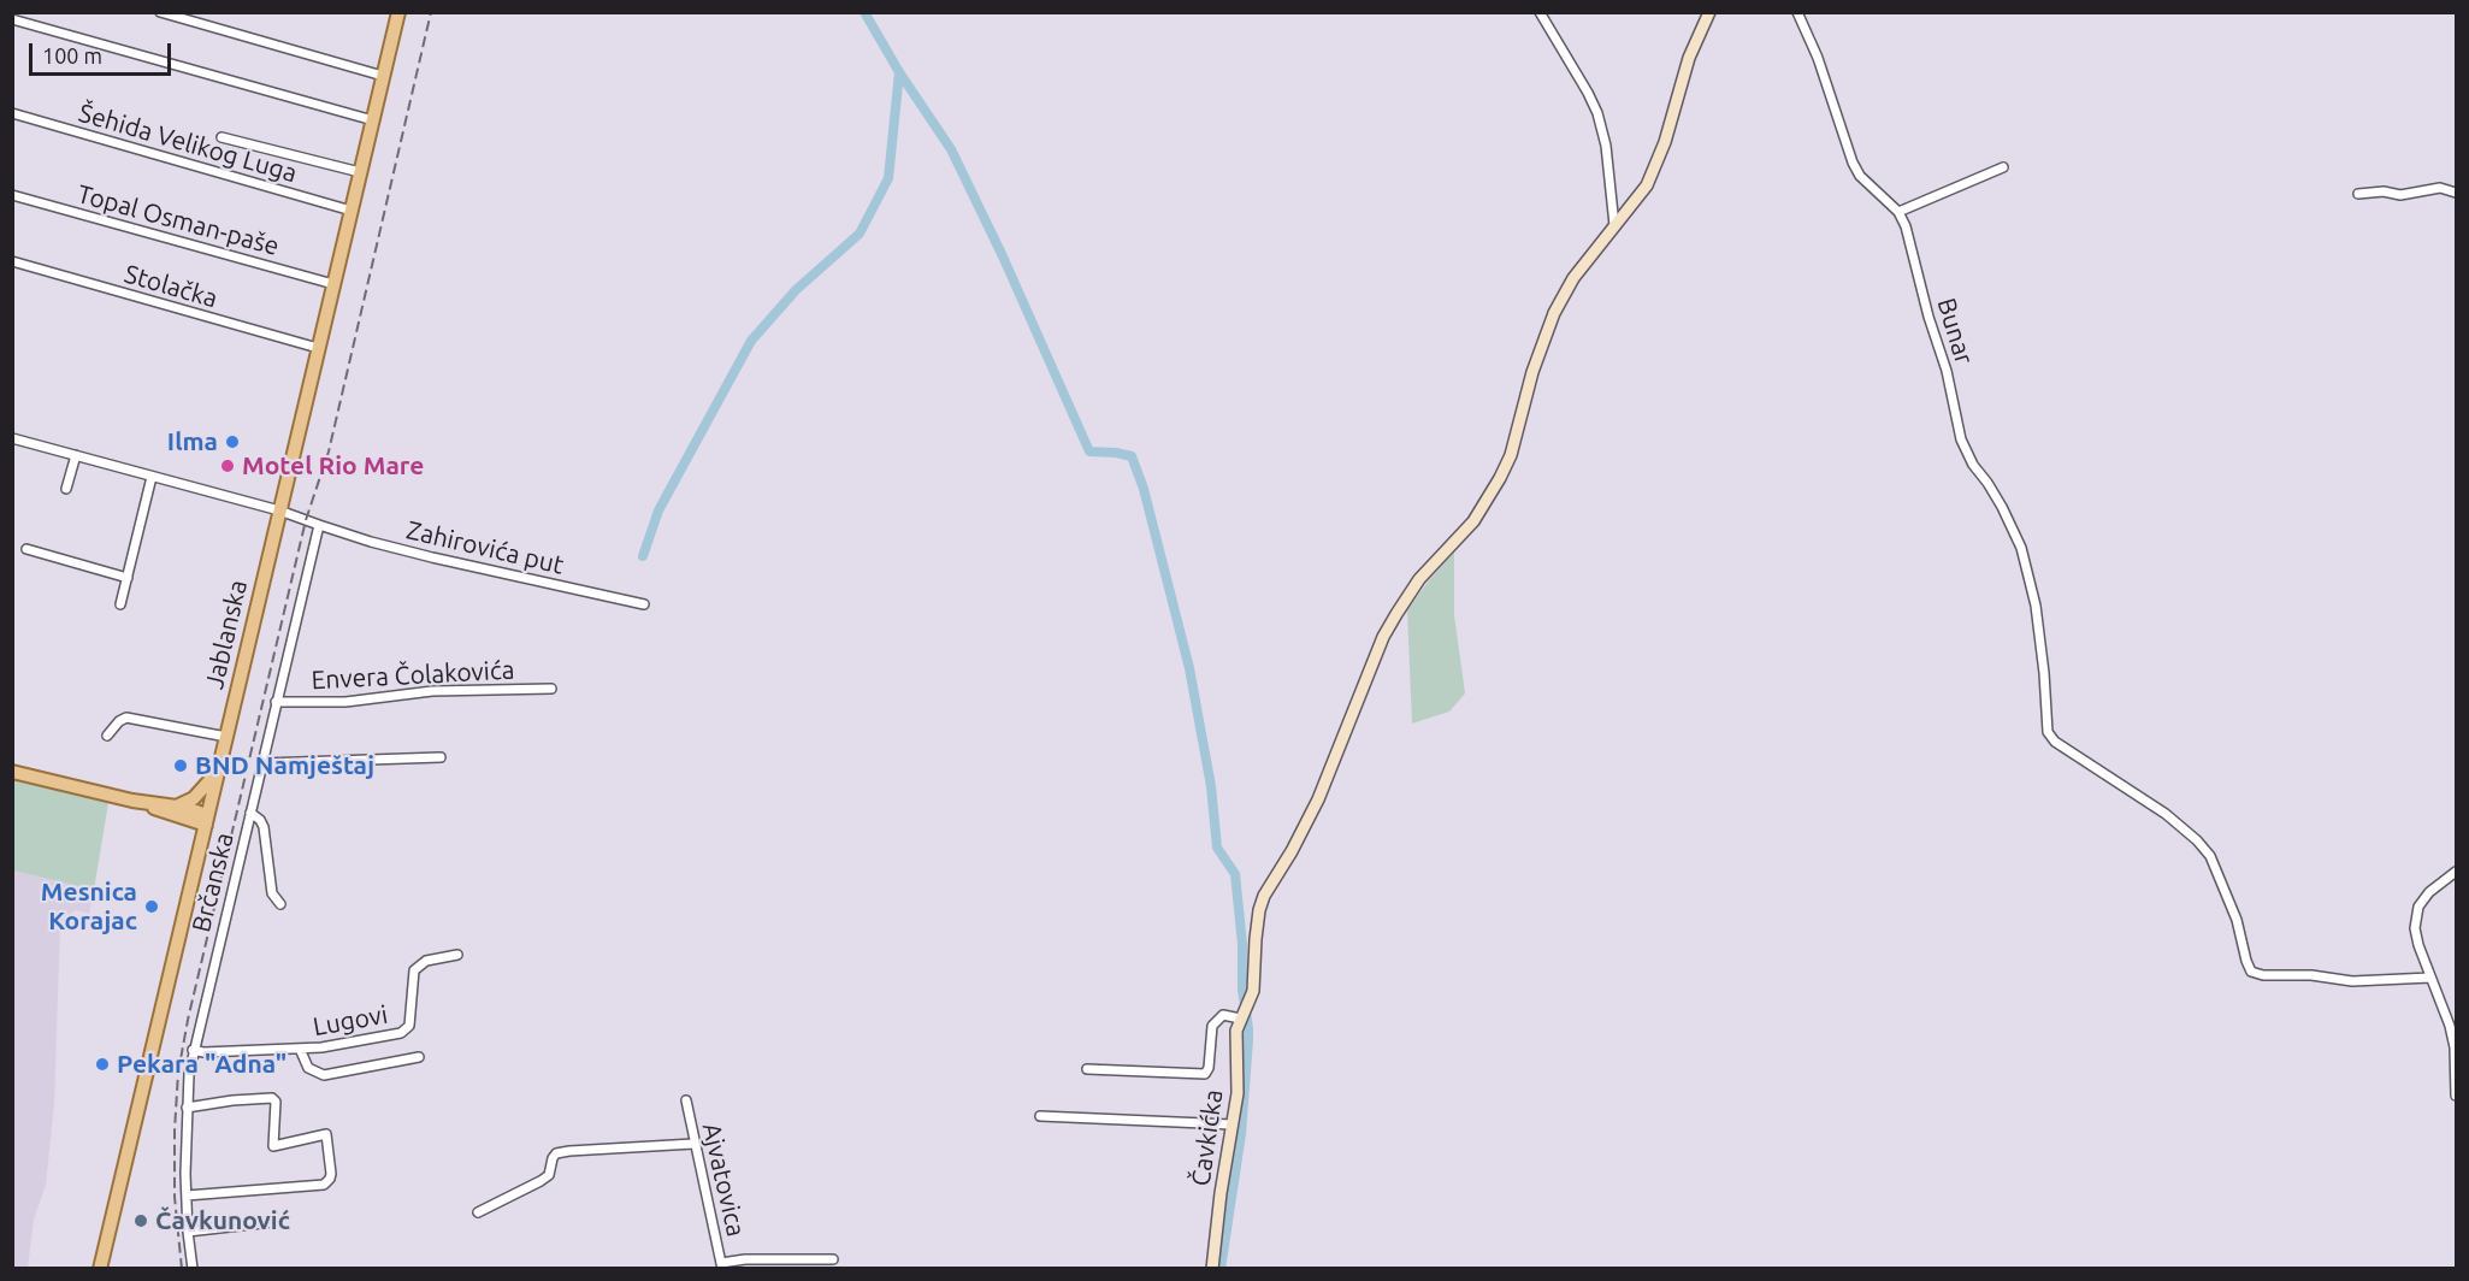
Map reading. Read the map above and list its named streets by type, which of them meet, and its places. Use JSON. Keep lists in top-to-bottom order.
{
  "streets": {
    "main road": ["Jablanska"],
    "street": [
      "Šehida Velikog Luga",
      "Topal Osman-paše",
      "Stolačka",
      "Bunar",
      "Zahirovića put",
      "Envera Čolakovića",
      "Brčanska",
      "Lugovi",
      "Čavkićka",
      "Ajvatovica"
    ]
  },
  "crossings": [
    ["Šehida Velikog Luga", "Jablanska"],
    ["Topal Osman-paše", "Jablanska"],
    ["Stolačka", "Jablanska"],
    ["Zahirovića put", "Brčanska"],
    ["Envera Čolakovića", "Brčanska"],
    ["Brčanska", "Lugovi"]
  ],
  "places": [
    "Ilma",
    "Motel Rio Mare",
    "BND Namještaj",
    "Mesnica Korajac",
    "Pekara \"Adna\"",
    "Čavkunović"
  ],
  "scale_bar": "100 m"
}
